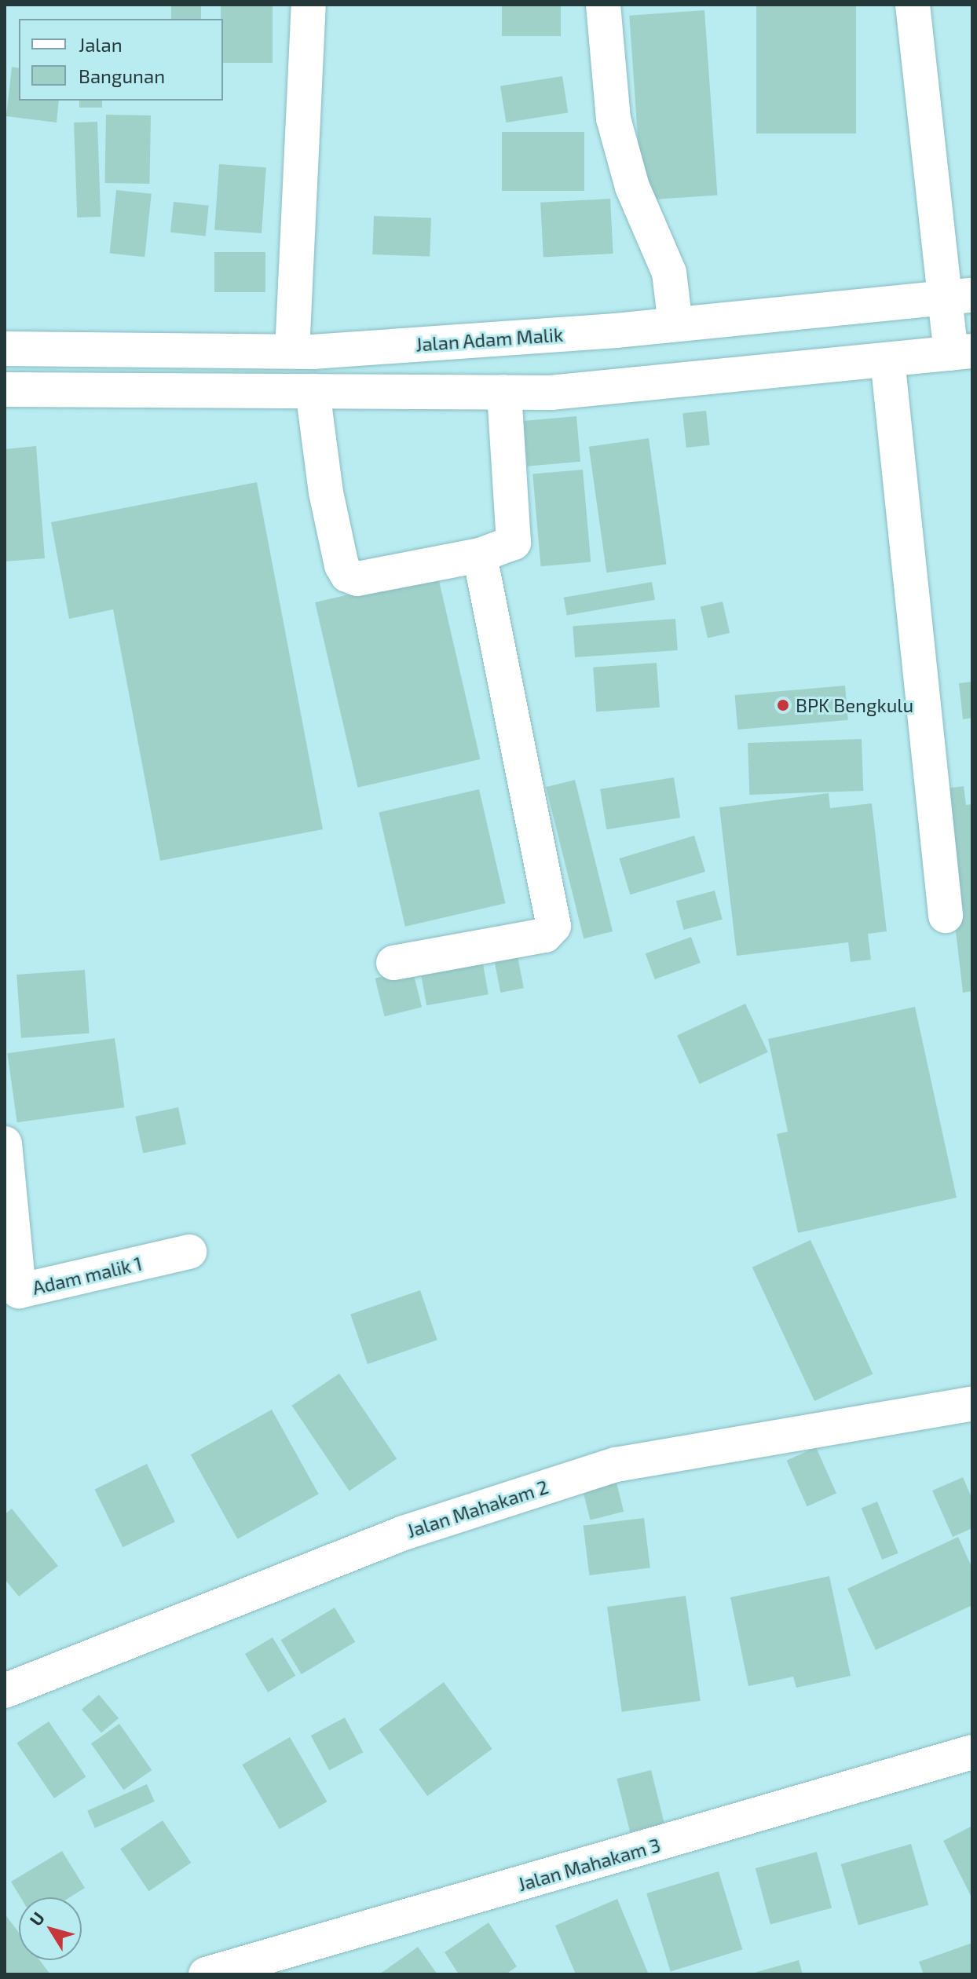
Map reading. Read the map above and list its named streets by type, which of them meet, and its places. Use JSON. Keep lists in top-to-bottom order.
{
  "streets": {
    "street": [
      "Jalan Adam Malik",
      "Adam malik 1",
      "Jalan Mahakam 2",
      "Jalan Mahakam 3"
    ]
  },
  "places": ["BPK Bengkulu"],
  "legend": ["Jalan", "Bangunan"],
  "north": "top left"
}
